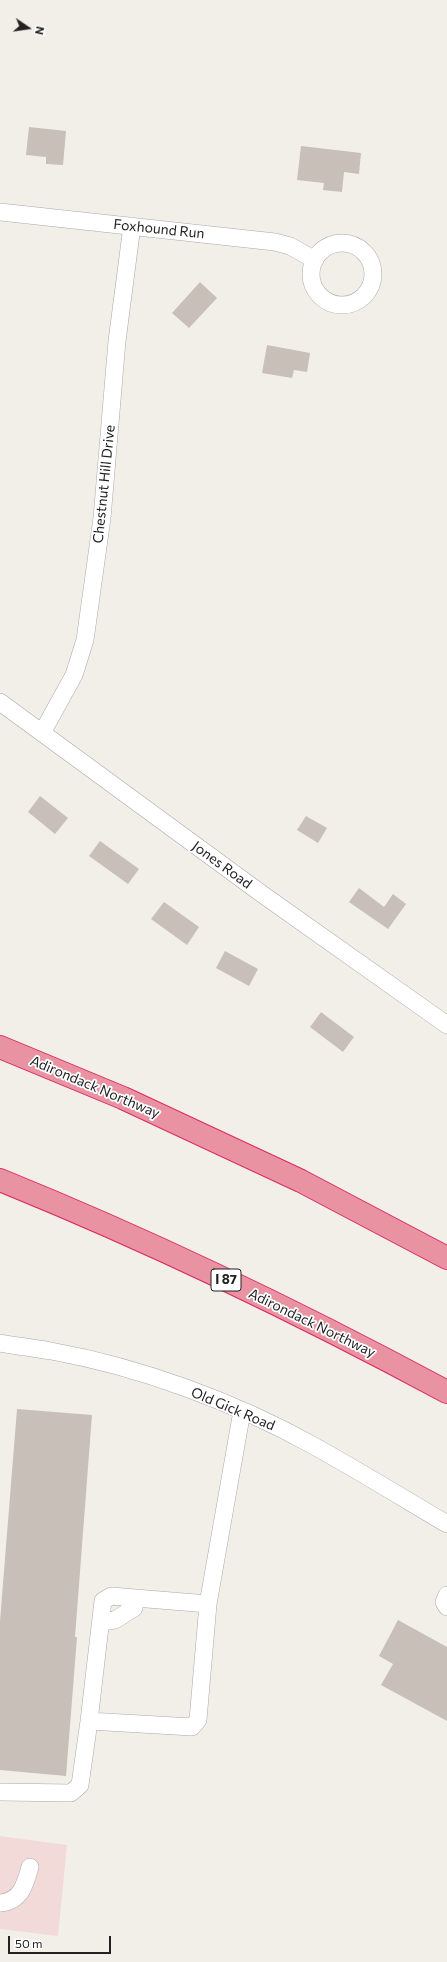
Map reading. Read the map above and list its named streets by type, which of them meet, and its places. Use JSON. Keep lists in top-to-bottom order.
{
  "streets": {
    "highway": ["Adirondack Northway", "I 87"],
    "street": [
      "Foxhound Run",
      "Chestnut Hill Drive",
      "Jones Road",
      "Old Gick Road"
    ]
  },
  "crossings": [
    ["Foxhound Run", "Chestnut Hill Drive"],
    ["Chestnut Hill Drive", "Jones Road"]
  ],
  "scale_bar": "50 m",
  "north": "right"
}
